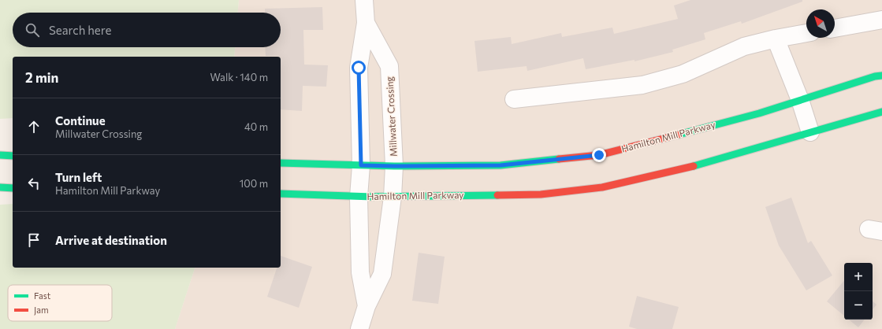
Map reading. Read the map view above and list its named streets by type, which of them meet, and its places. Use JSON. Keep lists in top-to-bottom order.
{
  "streets": {
    "street": ["Millwater Crossing", "Hamilton Mill Parkway"]
  },
  "crossings": [
    ["Millwater Crossing", "Hamilton Mill Parkway"]
  ],
  "legend": ["Fast", "Jam"],
  "north": "top left",
  "page": {
    "search": "Search here",
    "heading": ["2 min", "Walk · 140 m"],
    "list": [
      ["Continue", "Millwater Crossing", "40 m"],
      ["Turn left", "Hamilton Mill Parkway", "100 m"],
      "Arrive at destination"
    ],
    "map_buttons": ["+", "−"]
  }
}
